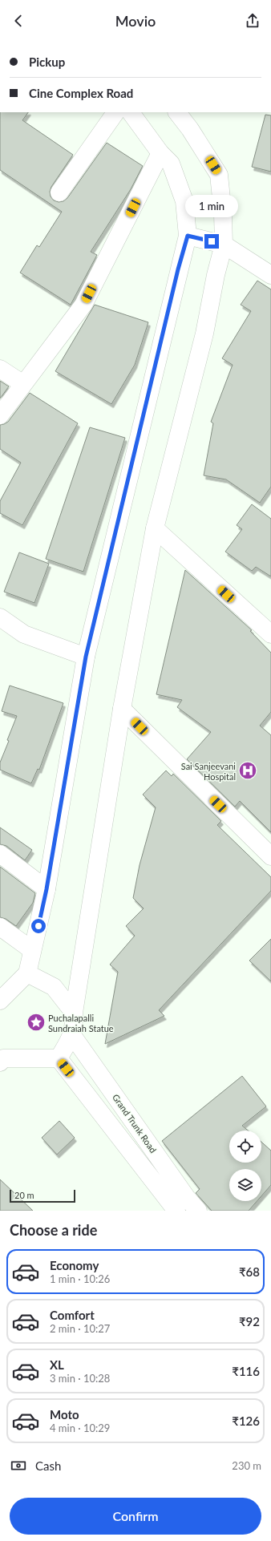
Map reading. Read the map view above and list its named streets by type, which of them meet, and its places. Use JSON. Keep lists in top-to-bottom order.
{
  "streets": {
    "main road": ["Grand Trunk Road"]
  },
  "places": {
    "hospital": ["Sai Sanjeevani Hospital"],
    "place": ["Puchalapalli Sundraiah Statue"]
  },
  "scale_bar": "20 m",
  "page": {
    "header": "Movio",
    "banner": ["Pickup", "Cine Complex Road"],
    "bubble": "1 min",
    "scale": "20 m",
    "heading": "Choose a ride",
    "list": [
      {
        "name": "Economy",
        "note": "1 min · 10:26",
        "value": "₹68"
      },
      {
        "name": "Comfort",
        "note": "2 min · 10:27",
        "value": "₹92"
      },
      {
        "name": "XL",
        "note": "3 min · 10:28",
        "value": "₹116"
      },
      {
        "name": "Moto",
        "note": "4 min · 10:29",
        "value": "₹126"
      }
    ],
    "pay": ["Cash", "230 m"],
    "buttons": "Confirm"
  }
}
